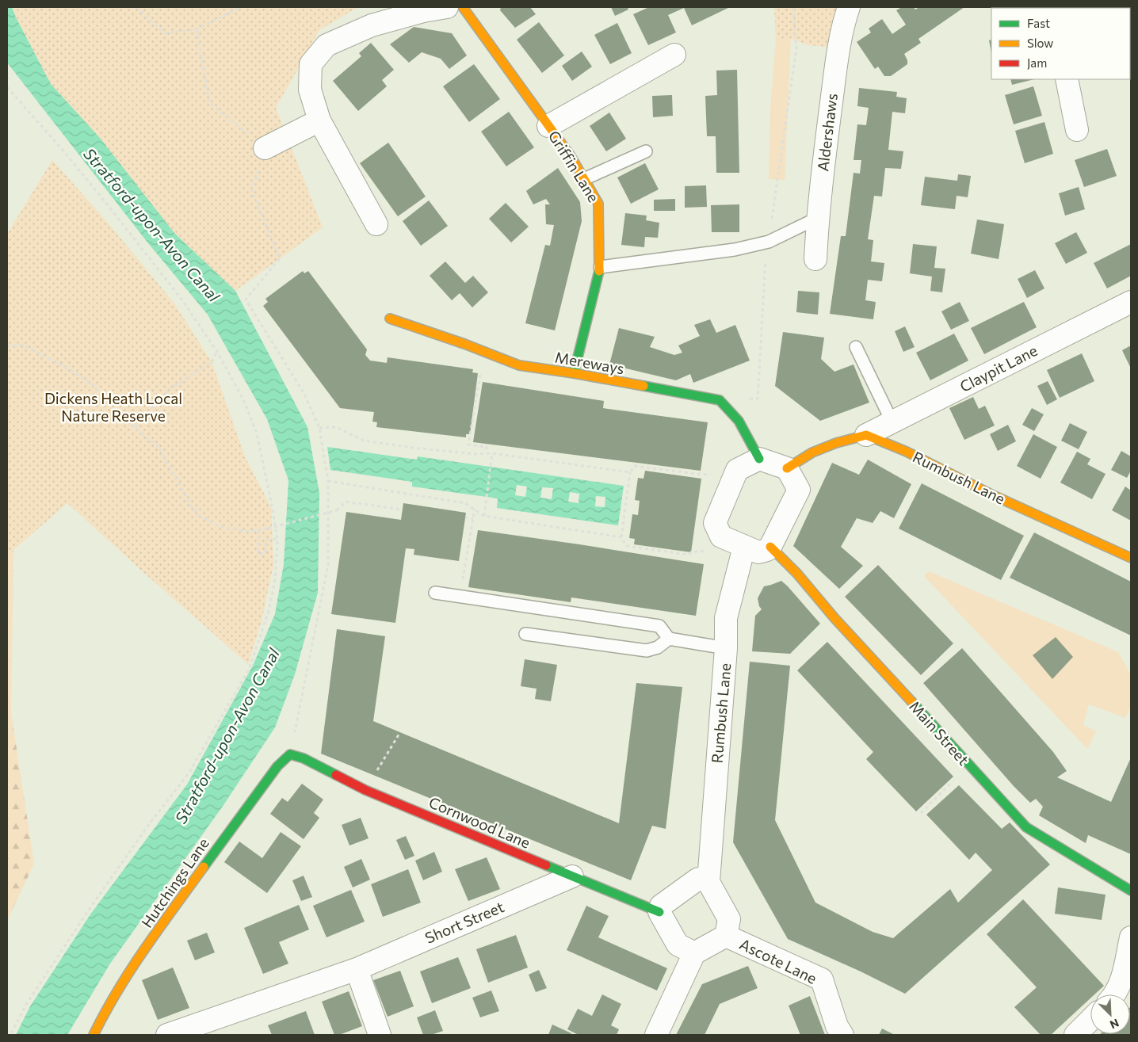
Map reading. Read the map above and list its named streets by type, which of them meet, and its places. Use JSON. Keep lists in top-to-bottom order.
{
  "streets": {
    "street": [
      "Aldershaws",
      "Griffin Lane",
      "Mereways",
      "Claypit Lane",
      "Rumbush Lane",
      "Main Street",
      "Cornwood Lane",
      "Hutchings Lane",
      "Short Street",
      "Ascote Lane"
    ]
  },
  "crossings": [
    ["Griffin Lane", "Mereways"],
    ["Claypit Lane", "Rumbush Lane"],
    ["Rumbush Lane", "Main Street"],
    ["Rumbush Lane", "Cornwood Lane"],
    ["Rumbush Lane", "Ascote Lane"],
    ["Cornwood Lane", "Hutchings Lane"],
    ["Cornwood Lane", "Short Street"],
    ["Cornwood Lane", "Ascote Lane"]
  ],
  "water": ["Stratford-upon-Avon Canal"],
  "parks": ["Dickens Heath Local Nature Reserve"],
  "legend": ["Fast", "Slow", "Jam"],
  "north": "bottom right"
}
